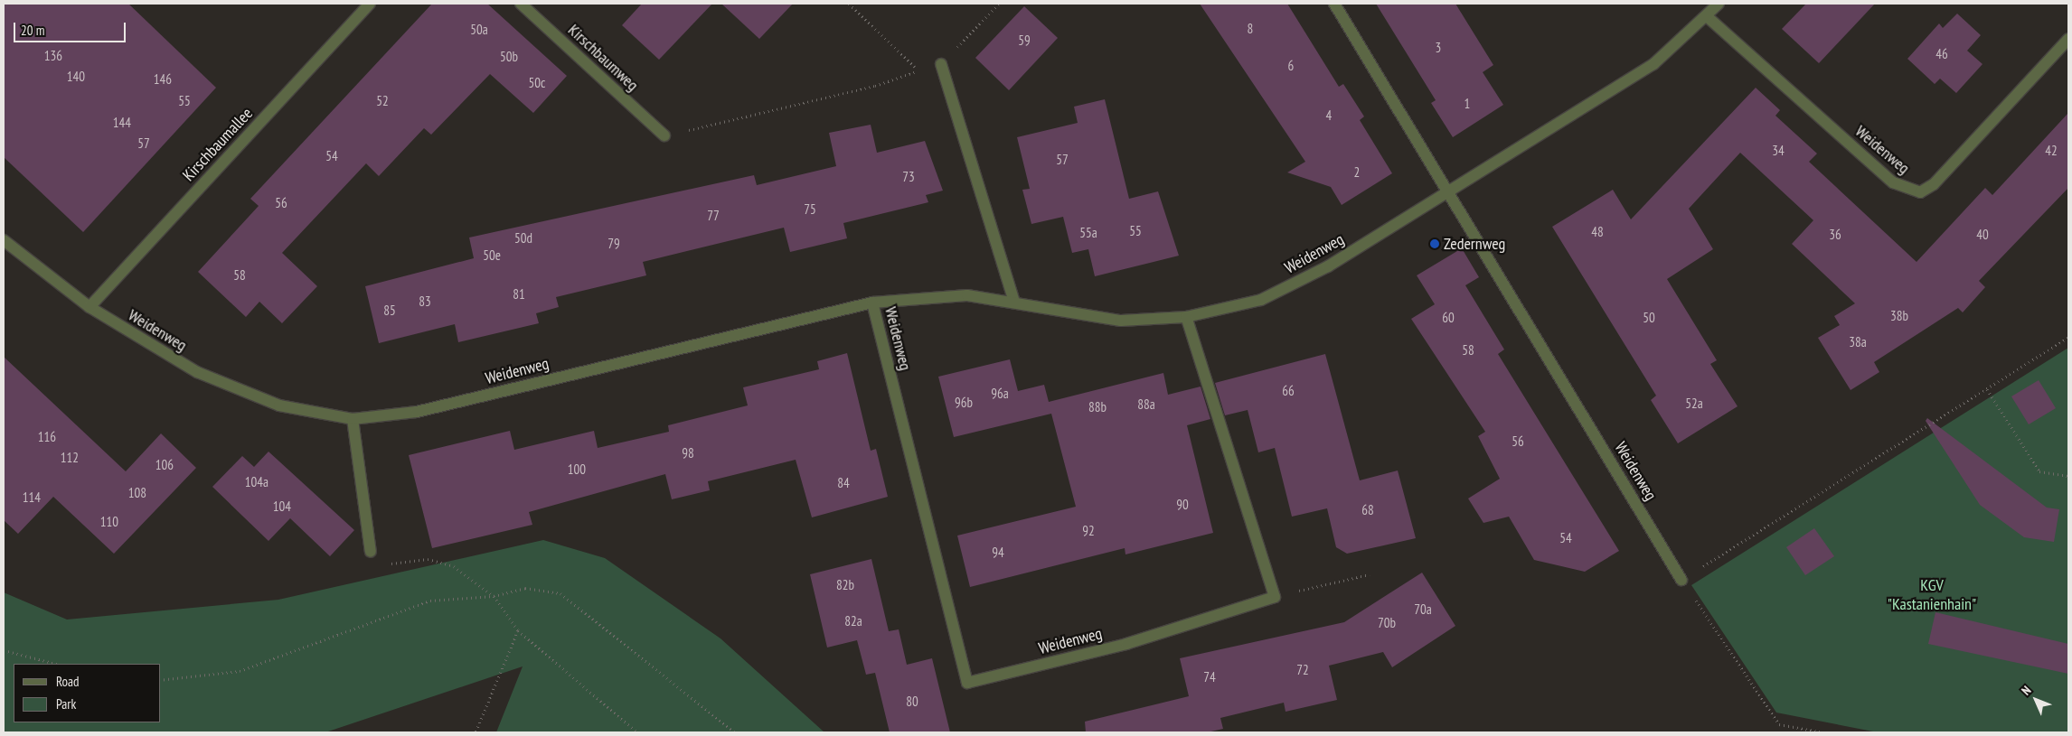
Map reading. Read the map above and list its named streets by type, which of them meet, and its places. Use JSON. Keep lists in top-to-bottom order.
{
  "streets": {
    "street": ["Kirschbaumweg", "Kirschbaumallee", "Weidenweg"]
  },
  "crossings": [
    ["Kirschbaumallee", "Weidenweg"]
  ],
  "parks": ["KGV \"Kastanienhain\""],
  "places": ["Zedernweg"],
  "house_numbers": [
    "8",
    "50a",
    "59",
    "3",
    "46",
    "136",
    "50b",
    "6",
    "140",
    "146",
    "50c",
    "55",
    "52",
    "1",
    "4",
    "144",
    "57",
    "34",
    "42",
    "54",
    "57",
    "2",
    "73",
    "56",
    "75",
    "77",
    "55",
    "48",
    "55a",
    "36",
    "40",
    "50d",
    "79",
    "50e",
    "58",
    "81",
    "83",
    "85",
    "38b",
    "60",
    "50",
    "38a",
    "58",
    "66",
    "96a",
    "96b",
    "52a",
    "88a",
    "88b",
    "116",
    "56",
    "98",
    "112",
    "106",
    "100",
    "104a",
    "84",
    "108",
    "114",
    "90",
    "104",
    "68",
    "110",
    "92",
    "54",
    "94",
    "82b",
    "70a",
    "82a",
    "70b",
    "72",
    "74",
    "80"
  ],
  "legend": ["Road", "Park"],
  "scale_bar": "20 m",
  "north": "top left"
}
